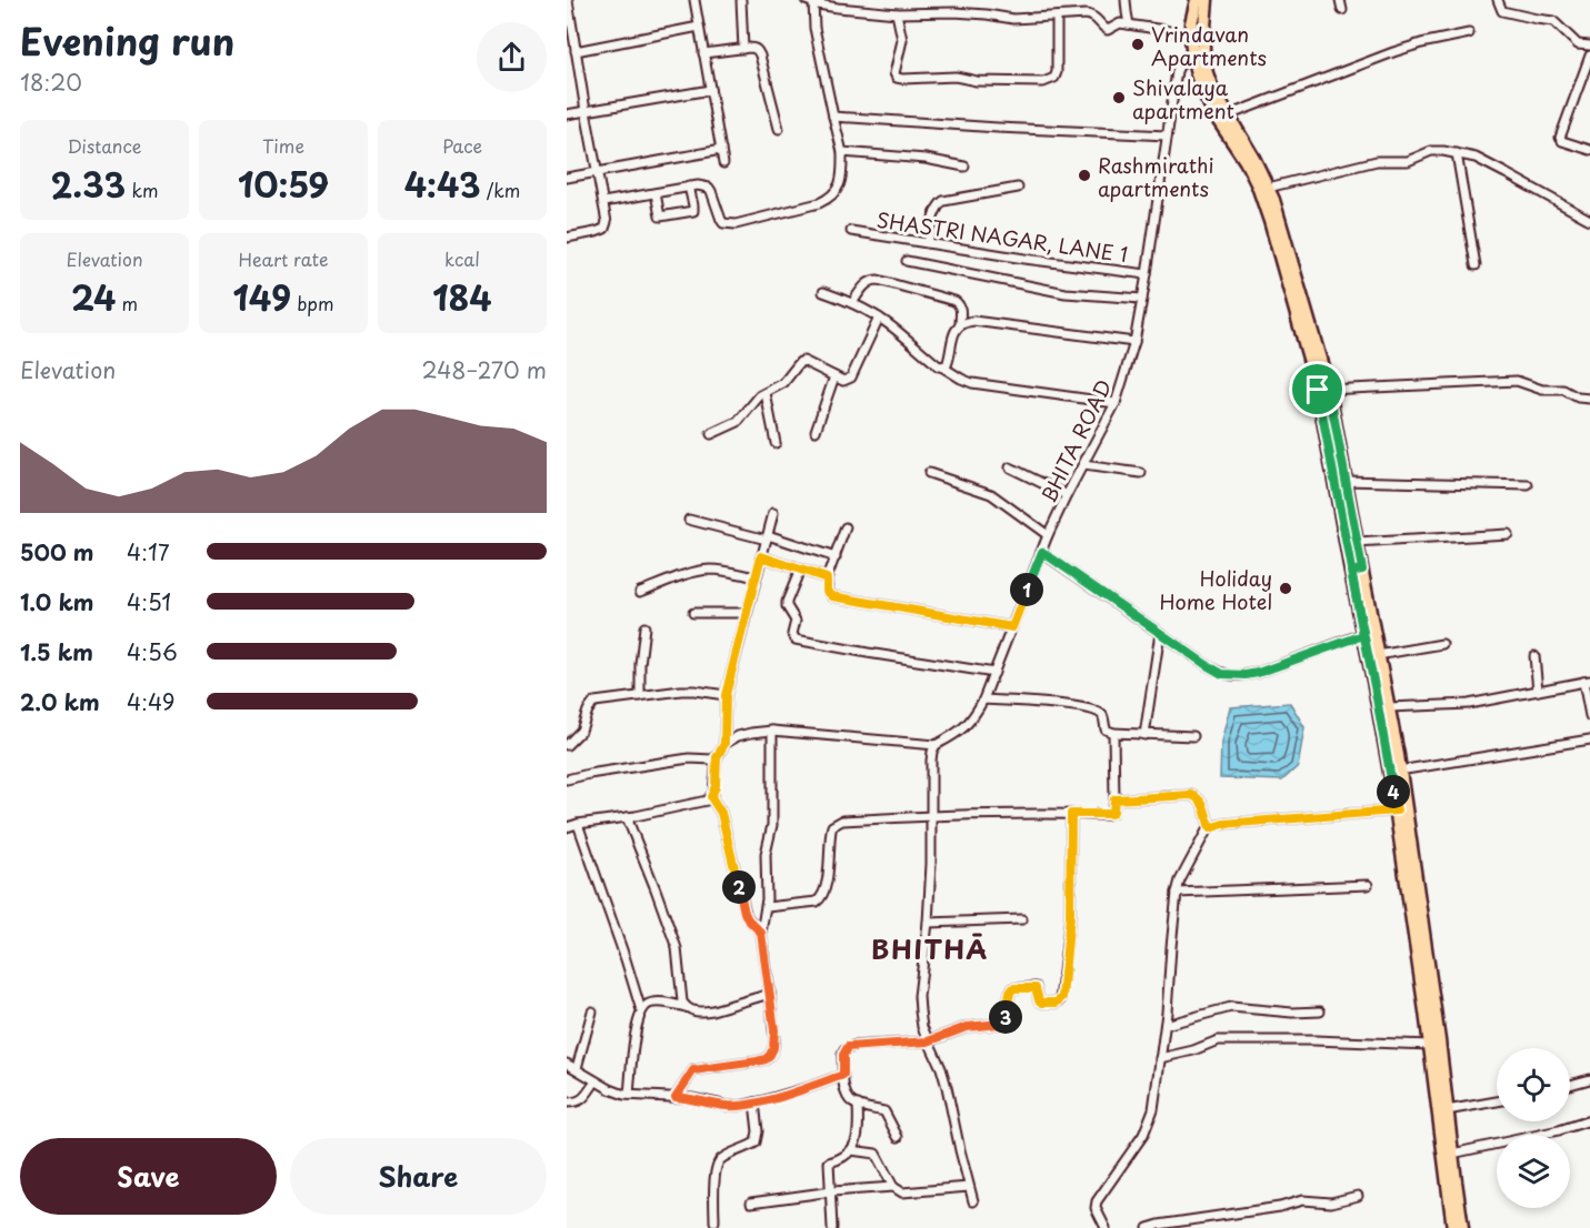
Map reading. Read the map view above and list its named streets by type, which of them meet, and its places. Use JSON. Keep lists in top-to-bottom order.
{
  "streets": {
    "street": ["SHASTRI NAGAR, LANE 1", "BHITA ROAD"]
  },
  "crossings": [
    ["SHASTRI NAGAR, LANE 1", "BHITA ROAD"]
  ],
  "districts": ["BHITHĀ"],
  "places": [
    "Vrindavan Apartments",
    "Shivalaya apartment",
    "Rashmirathi apartments",
    "Holiday Home Hotel"
  ],
  "page": {
    "heading": ["Evening run", "18:20"],
    "stats": [
      ["Distance", "2.33 km"],
      ["Time", "10:59"],
      ["Pace", "4:43 /km"],
      ["Elevation", "24 m"],
      ["Heart rate", "149 bpm"],
      ["kcal", "184"]
    ],
    "chart": ["Elevation", "248–270 m"],
    "list": [
      {
        "name": "500 m",
        "note": "4:17"
      },
      {
        "name": "1.0 km",
        "note": "4:51"
      },
      {
        "name": "1.5 km",
        "note": "4:56"
      },
      {
        "name": "2.0 km",
        "note": "4:49"
      }
    ],
    "pins": [
      "1",
      "4",
      "2",
      "3"
    ],
    "buttons": ["Save", "Share"]
  }
}
